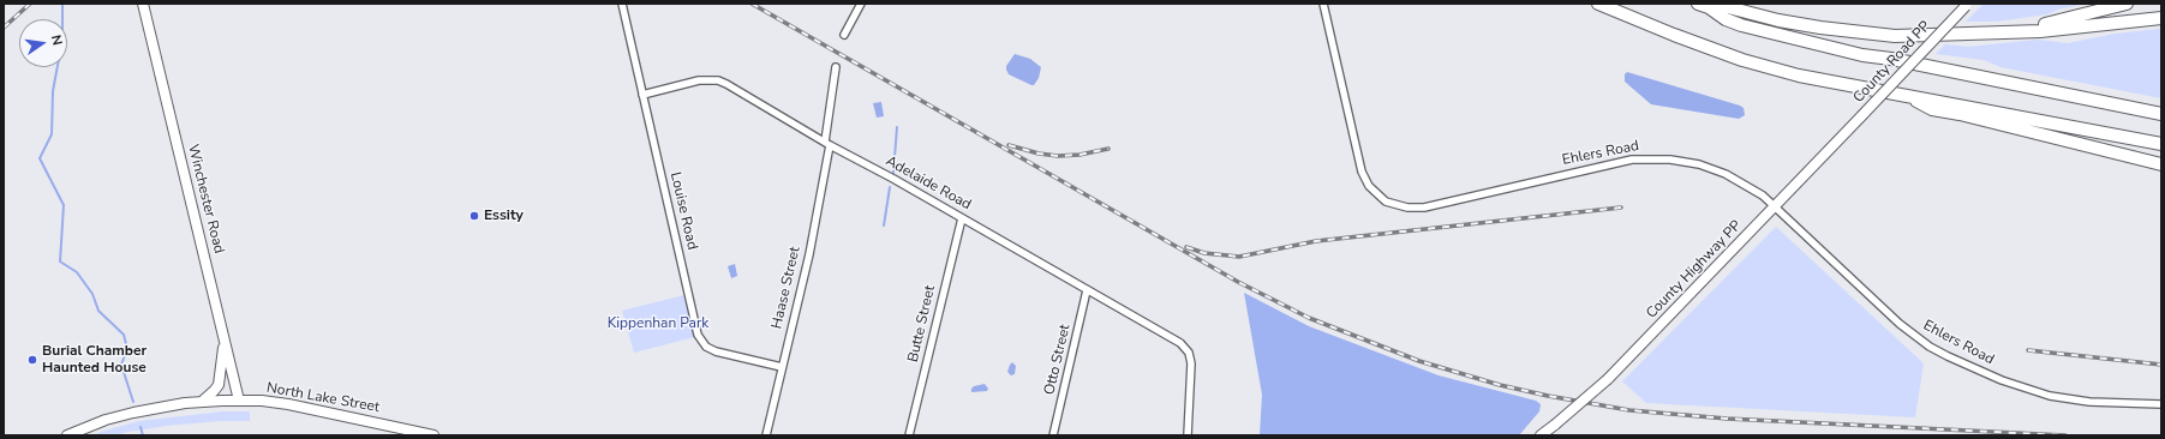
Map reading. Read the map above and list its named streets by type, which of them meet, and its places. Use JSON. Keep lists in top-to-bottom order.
{
  "streets": {
    "main road": [
      "County Road PP",
      "Winchester Road",
      "County Highway PP",
      "North Lake Street"
    ],
    "street": [
      "Ehlers Road",
      "Adelaide Road",
      "Louise Road",
      "Haase Street",
      "Butte Street",
      "Otto Street"
    ]
  },
  "crossings": [
    ["County Road PP", "County Highway PP"],
    ["Ehlers Road", "County Highway PP"],
    ["Adelaide Road", "Louise Road"],
    ["Adelaide Road", "Haase Street"],
    ["Adelaide Road", "Butte Street"],
    ["Adelaide Road", "Otto Street"],
    ["Winchester Road", "North Lake Street"],
    ["Louise Road", "Haase Street"]
  ],
  "parks": ["Kippenhan Park"],
  "places": ["Essity", "Burial Chamber Haunted House"],
  "north": "right"
}
